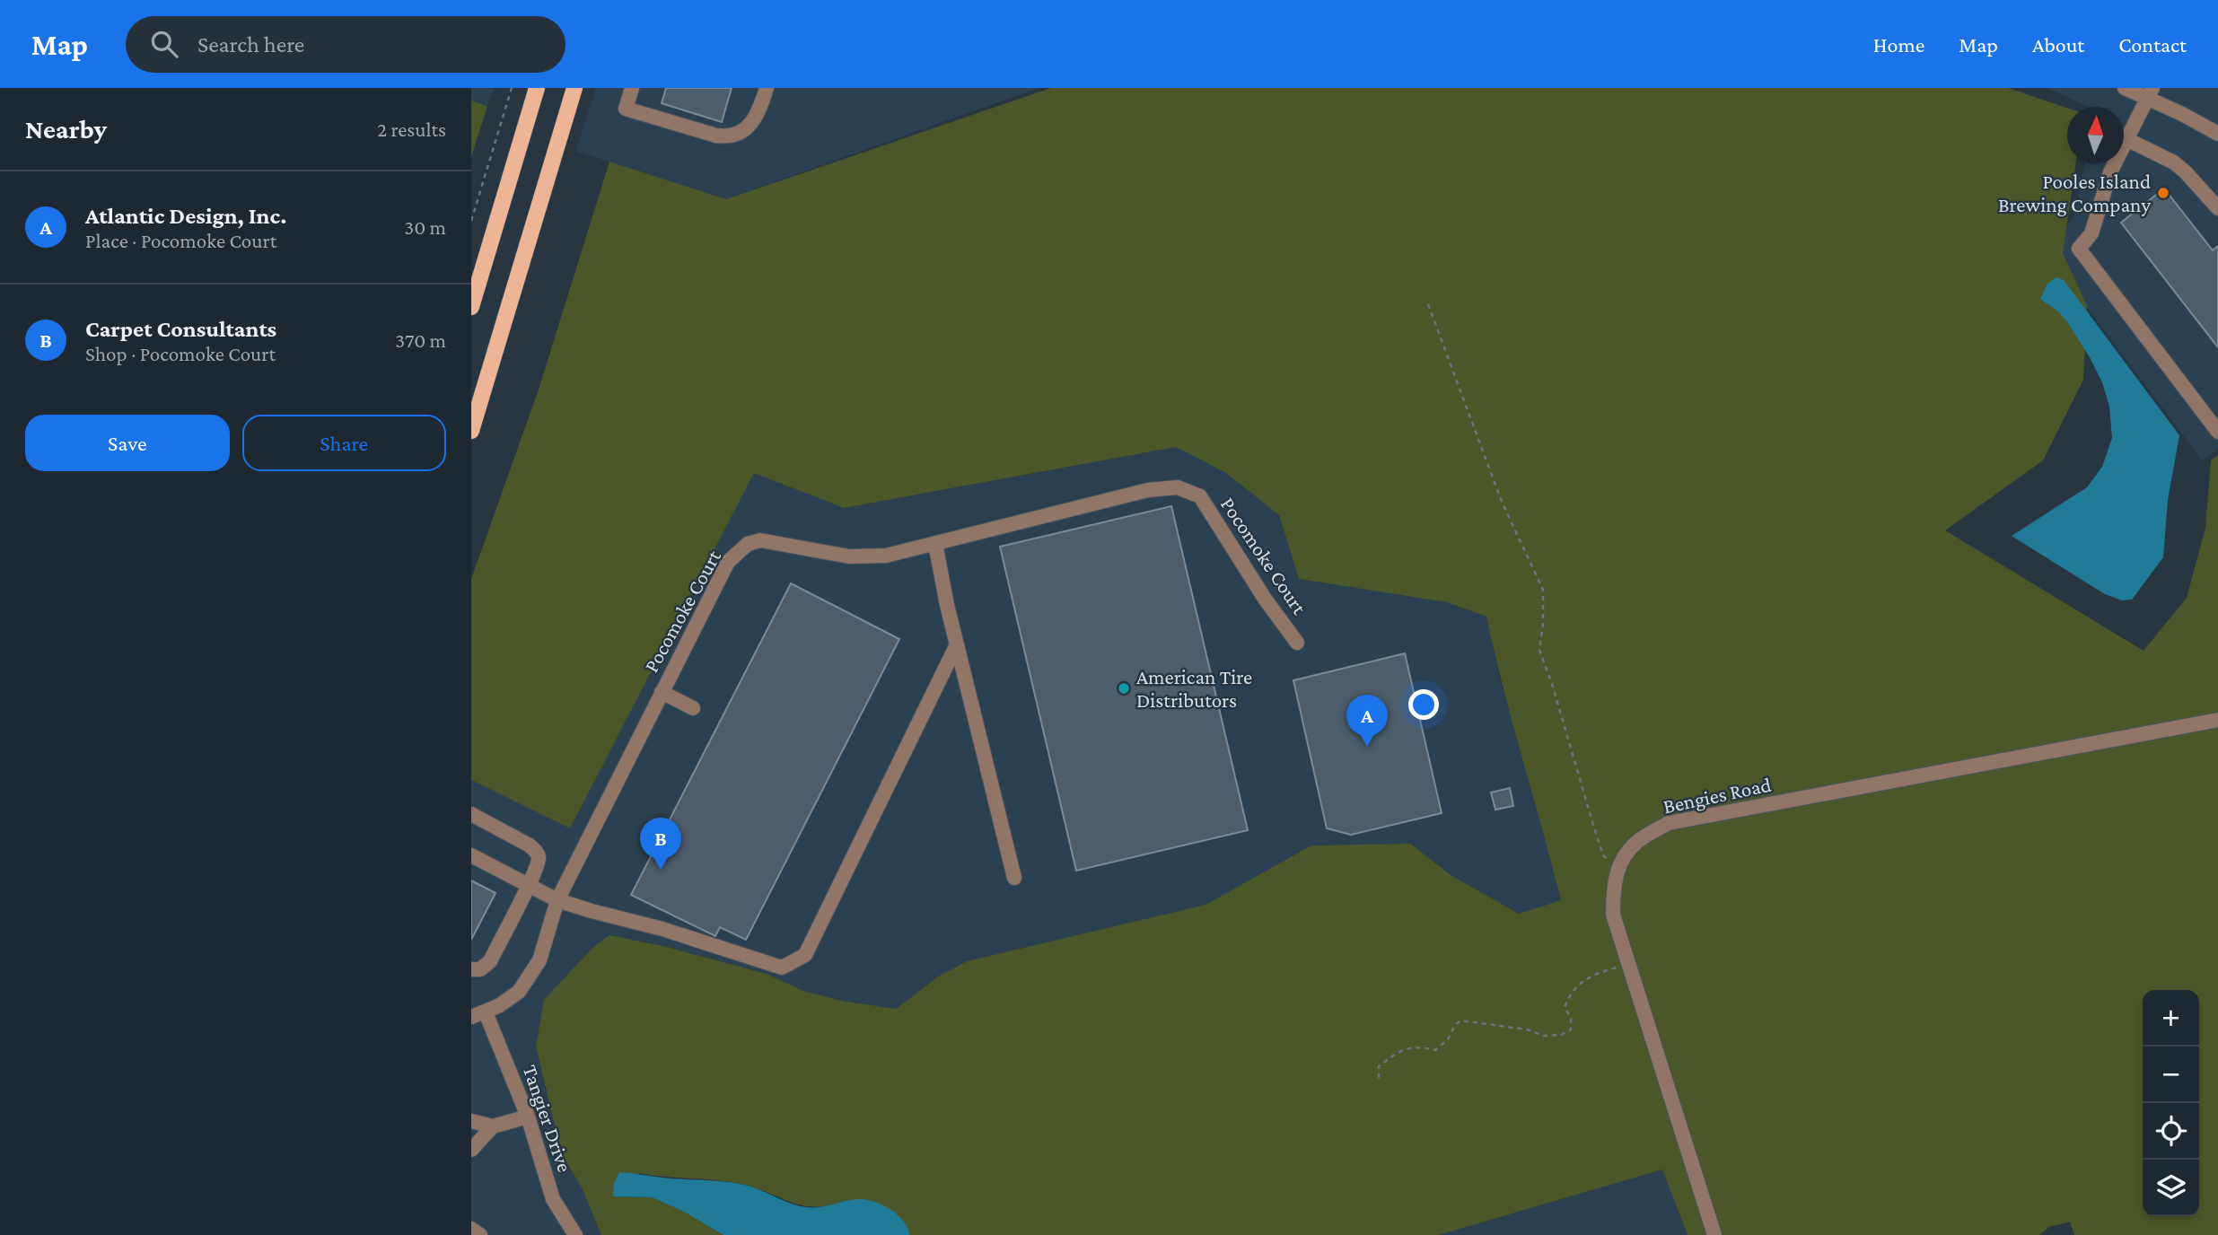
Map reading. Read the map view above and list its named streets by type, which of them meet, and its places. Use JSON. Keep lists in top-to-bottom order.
{
  "streets": {
    "street": ["Pocomoke Court", "Bengies Road", "Tangier Drive"]
  },
  "crossings": [
    ["Pocomoke Court", "Tangier Drive"]
  ],
  "places": ["Pooles Island Brewing Company", "American Tire Distributors"],
  "north": "top",
  "page": {
    "header": "Map",
    "search": "Search here",
    "nav": [
      "Home",
      "Map",
      "About",
      "Contact"
    ],
    "heading": ["Nearby", "2 results"],
    "list": [
      {
        "mark": "A",
        "name": "Atlantic Design, Inc.",
        "note": "Place · Pocomoke Court",
        "value": "30 m"
      },
      {
        "mark": "B",
        "name": "Carpet Consultants",
        "note": "Shop · Pocomoke Court",
        "value": "370 m"
      }
    ],
    "buttons": ["Save", "Share"],
    "pins": ["A", "B"],
    "map_buttons": ["+", "−"]
  }
}
